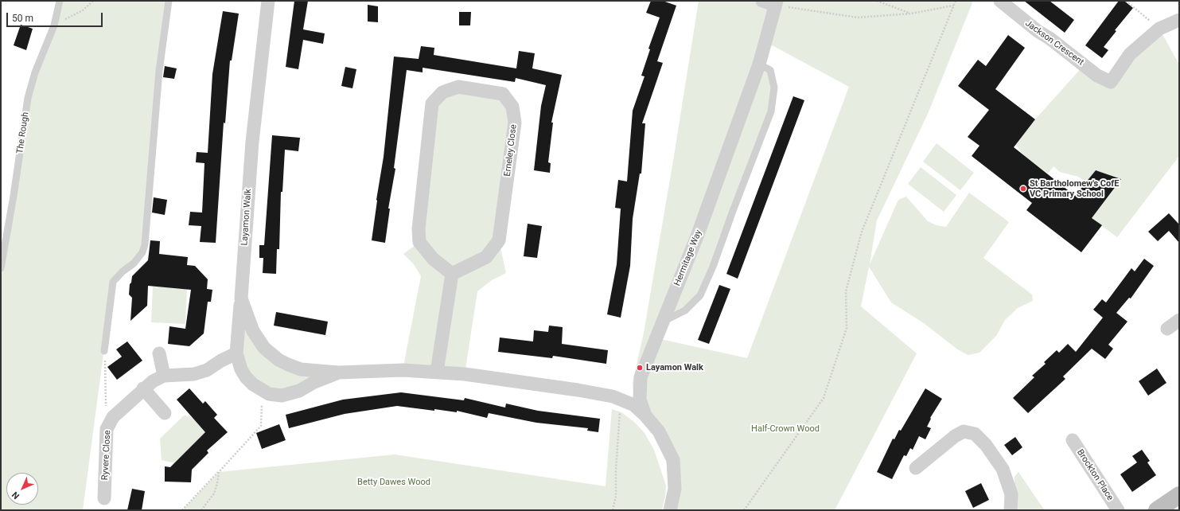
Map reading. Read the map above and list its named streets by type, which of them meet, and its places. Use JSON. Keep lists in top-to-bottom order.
{
  "streets": {
    "street": [
      "Jackson Crescent",
      "Erneley Close",
      "Layamon Walk",
      "Hermitage Way",
      "Ryvere Close",
      "Brockton Place"
    ],
    "lane": ["The Rough"]
  },
  "crossings": [
    ["Layamon Walk", "Hermitage Way"],
    ["Layamon Walk", "Ryvere Close"]
  ],
  "parks": ["Half-Crown Wood", "Betty Dawes Wood"],
  "places": ["St Bartholomew's CofE VC Primary School", "Layamon Walk"],
  "scale_bar": "50 m",
  "north": "bottom left"
}
